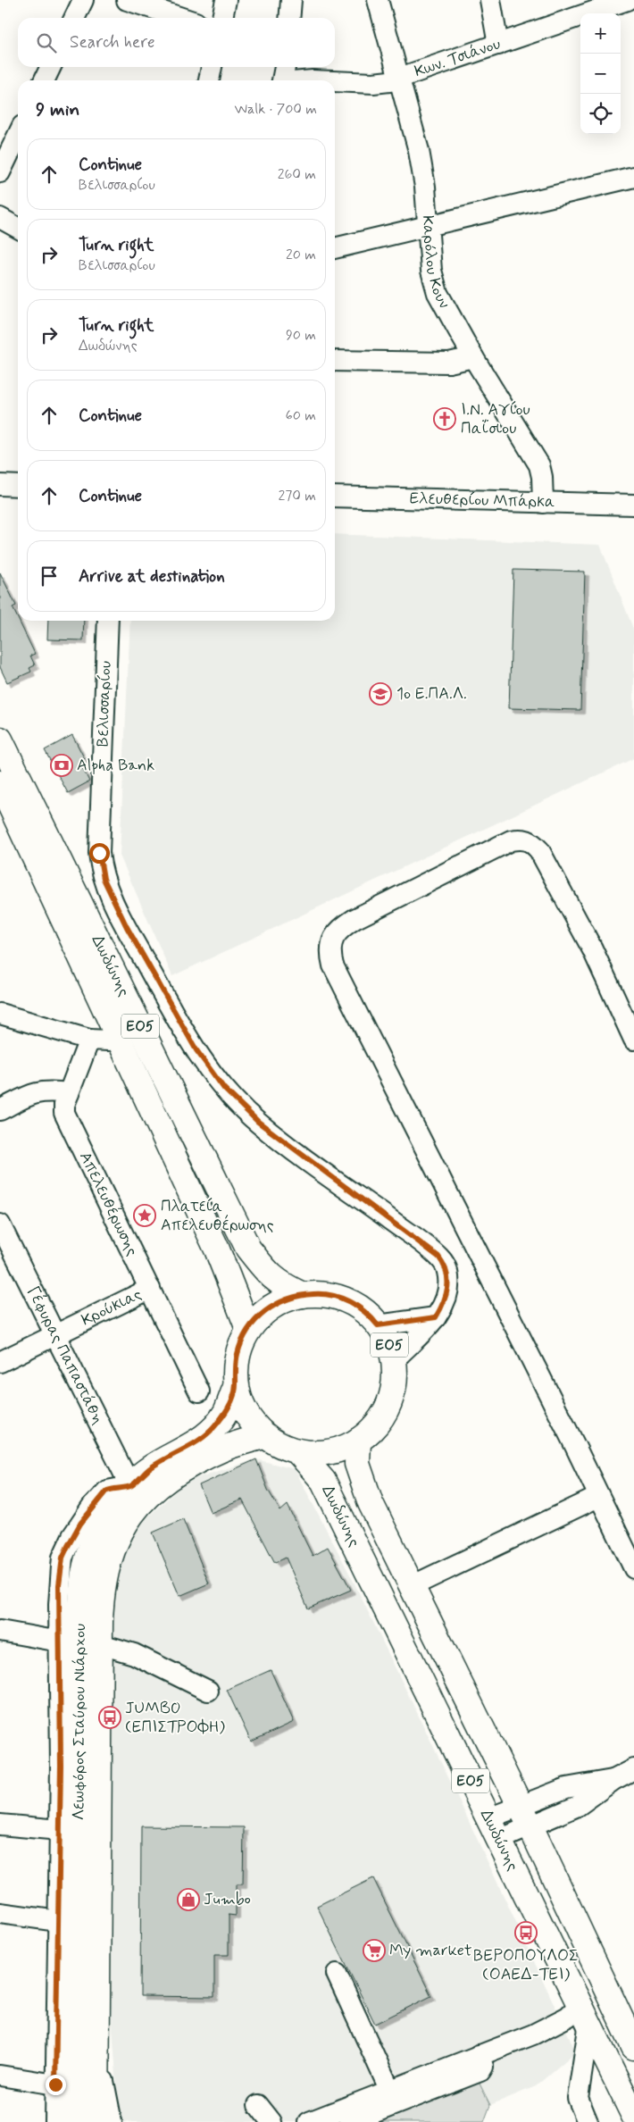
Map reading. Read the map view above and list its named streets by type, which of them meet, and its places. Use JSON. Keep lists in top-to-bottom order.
{
  "streets": {
    "main road": ["Δωδώνης", "ΕΟ5", "Λεωφόρος Σταύρου Νιάρχου"],
    "street": [
      "Κων. Τσιάνου",
      "Καρόλου Κουν",
      "Ελευθερίου Μπάρκα",
      "Βελισσαρίου",
      "Απελευθέρωσης",
      "Κρούκιας",
      "Γέφυρας Παπαστάθη"
    ]
  },
  "crossings": [
    ["Κων. Τσιάνου", "Καρόλου Κουν"],
    ["Καρόλου Κουν", "Ελευθερίου Μπάρκα"],
    ["Βελισσαρίου", "Δωδώνης"],
    ["Βελισσαρίου", "Λεωφόρος Σταύρου Νιάρχου"],
    ["Δωδώνης", "Λεωφόρος Σταύρου Νιάρχου"],
    ["Απελευθέρωσης", "Κρούκιας"],
    ["Κρούκιας", "Γέφυρας Παπαστάθη"],
    ["Γέφυρας Παπαστάθη", "Λεωφόρος Σταύρου Νιάρχου"]
  ],
  "places": {
    "church": ["Ι.Ν. Αγίου Παΐσιου"],
    "school or university": ["1ο Ε.ΠΑ.Λ."],
    "bank": ["Alpha Bank"],
    "place": ["Πλατεία Απελευθέρωσης"],
    "bus stop": ["JUMBO (ΕΠΙΣΤΡΟΦΗ)", "ΒΕΡΟΠΟΥΛΟΣ (ΟΑΕΔ-ΤΕΙ)"],
    "shop": ["Jumbo"],
    "supermarket": ["My market"]
  },
  "page": {
    "map_buttons": ["+", "−"],
    "search": "Search here",
    "heading": ["9 min", "Walk · 700 m"],
    "list": [
      ["Continue", "Βελισσαρίου", "260 m"],
      ["Turn right", "Βελισσαρίου", "20 m"],
      ["Turn right", "Δωδώνης", "90 m"],
      ["Continue", "60 m"],
      ["Continue", "270 m"],
      "Arrive at destination"
    ]
  }
}
